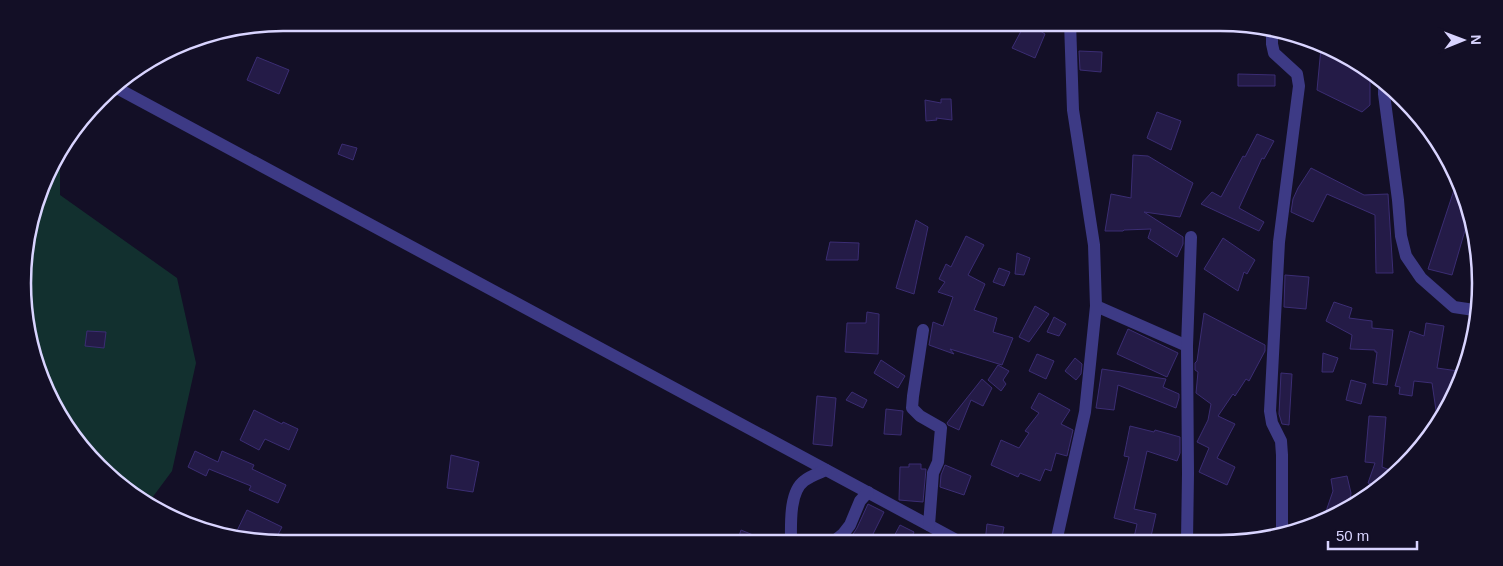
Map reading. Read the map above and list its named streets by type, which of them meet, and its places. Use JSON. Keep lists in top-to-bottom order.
{
  "scale_bar": "50 m",
  "north": "right"
}
